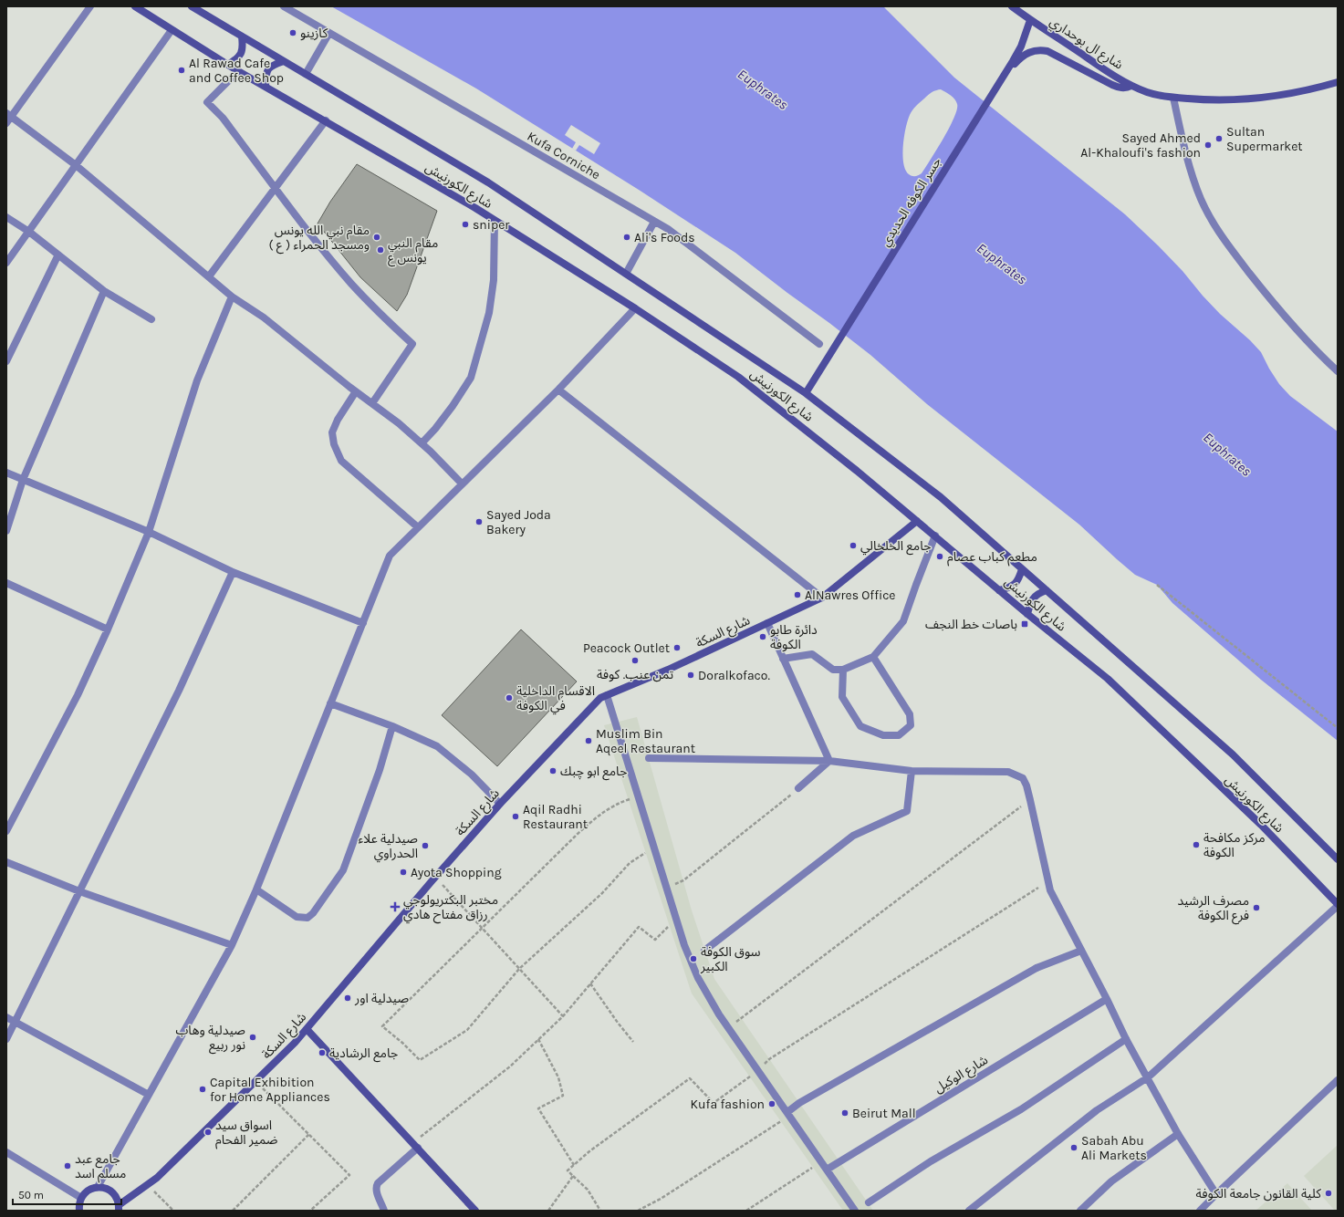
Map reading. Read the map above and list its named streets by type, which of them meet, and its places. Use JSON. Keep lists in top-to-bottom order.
{
  "streets": {
    "street": [
      "شارع ال بوحداري",
      "Kufa Corniche",
      "شارع الكورنيش",
      "جسر الکوفه الحديدي",
      "شارع السكة",
      "شارع الوكيل"
    ]
  },
  "crossings": [
    ["شارع ال بوحداري", "جسر الکوفه الحديدي"],
    ["شارع الكورنيش", "جسر الکوفه الحديدي"],
    ["شارع الكورنيش", "شارع السكة"]
  ],
  "water": ["Euphrates"],
  "places": {
    "other": [
      "كازينو",
      "Al Rawad Cafe and Coffee Shop",
      "Sultan Supermarket",
      "Sayed Ahmed Al-Khaloufi's fashion",
      "sniper",
      "مقام نبي الله يونس ( ع ) ومسجد الحمراء",
      "Ali's Foods",
      "مقام النبي يونس ع",
      "Sayed Joda Bakery",
      "جامع الخلخالي",
      "مطعم كباب عصام",
      "AlNawres Office",
      "دائرة طابو الكوفة",
      "Peacock Outlet",
      "تمن عنب. كوفة",
      "Doralkofaco.",
      "الاقسام الداخلية في الكوفة",
      "Muslim Bin Aqeel Restaurant",
      "جامع ابو چبك",
      "Aqil Radhi Restaurant",
      "مركز مكافحة الكوفة",
      "صيدلية علاء الحدراوي",
      "Ayota Shopping",
      "مصرف الرشيد فرع الكوفة",
      "سوق الكوفة الكبير",
      "صيدلية اور",
      "صيدلية وهاب نور ربيع",
      "جامع الرشادية",
      "Capital Exhibition for Home Appliances",
      "Kufa fashion",
      "Beirut Mall",
      "اسواق سيد ضمير الفحام",
      "Sabah Abu Ali Markets",
      "جامع عبد مسلم اسد",
      "كلية القانون جامعة الكوفة"
    ],
    "transit": ["باصات خط النجف"],
    "health": ["مختبر البكتريولوجي رزاق مفتاح هادي"]
  },
  "scale_bar": "50 m"
}
